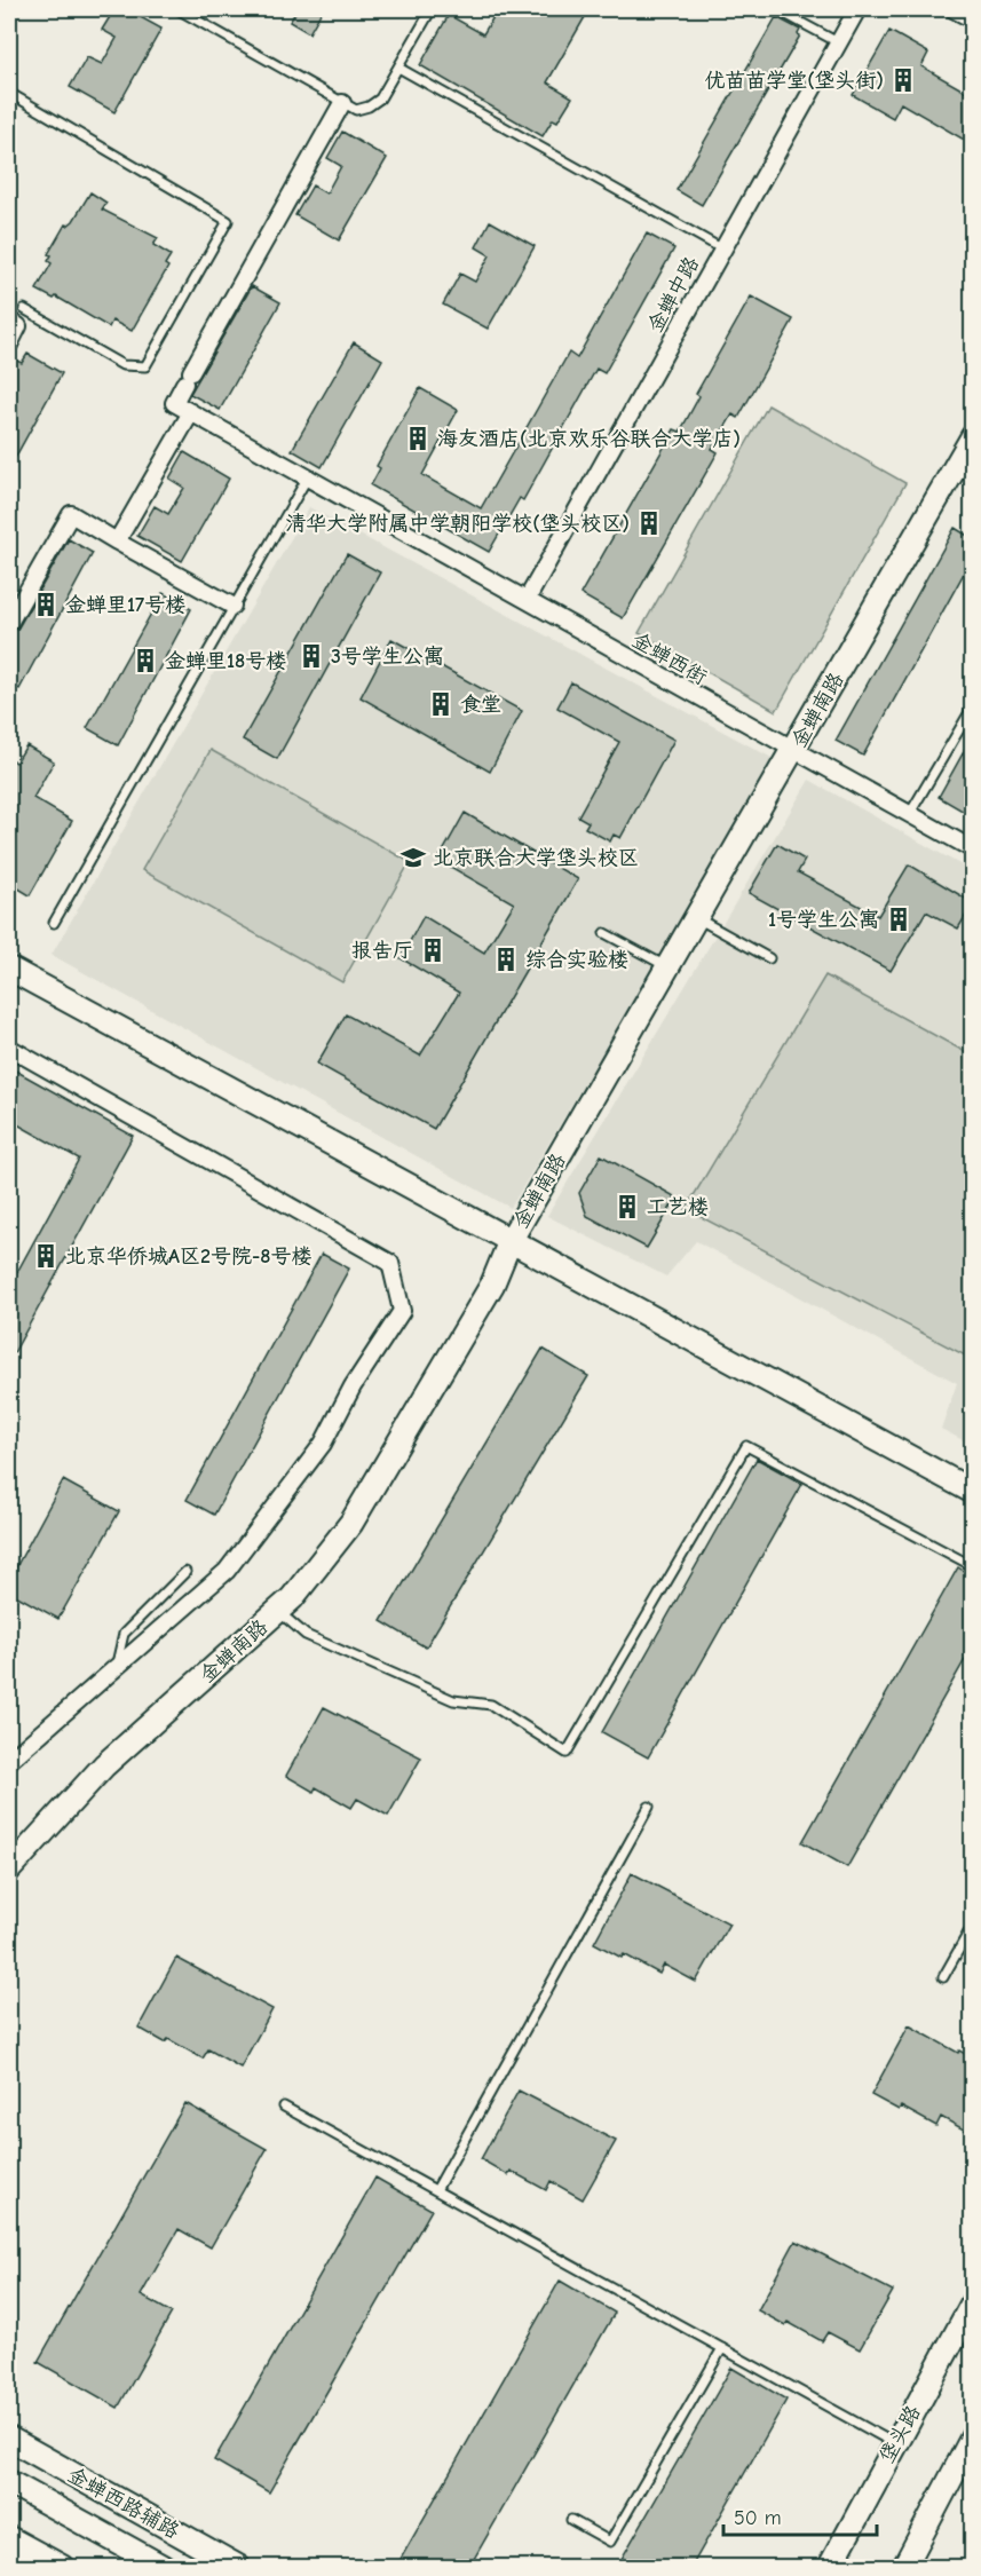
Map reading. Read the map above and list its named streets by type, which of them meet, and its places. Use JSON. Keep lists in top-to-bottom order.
{
  "streets": {
    "street": [
      "金蝉中路",
      "金蝉西街",
      "金蝉南路",
      "垡头路",
      "金蝉西路辅路"
    ]
  },
  "crossings": [
    ["金蝉中路", "金蝉西街"],
    ["金蝉西街", "金蝉南路"]
  ],
  "places": {
    "building": [
      "优苗苗学堂(垡头街)",
      "海友酒店(北京欢乐谷联合大学店)",
      "清华大学附属中学朝阳学校(垡头校区)",
      "金蝉里17号楼",
      "3号学生公寓",
      "金蝉里18号楼",
      "食堂",
      "1号学生公寓",
      "报告厅",
      "综合实验楼",
      "工艺楼",
      "北京华侨城A区2号院-8号楼"
    ],
    "school or university": ["北京联合大学垡头校区"]
  },
  "scale_bar": "50 m"
}
